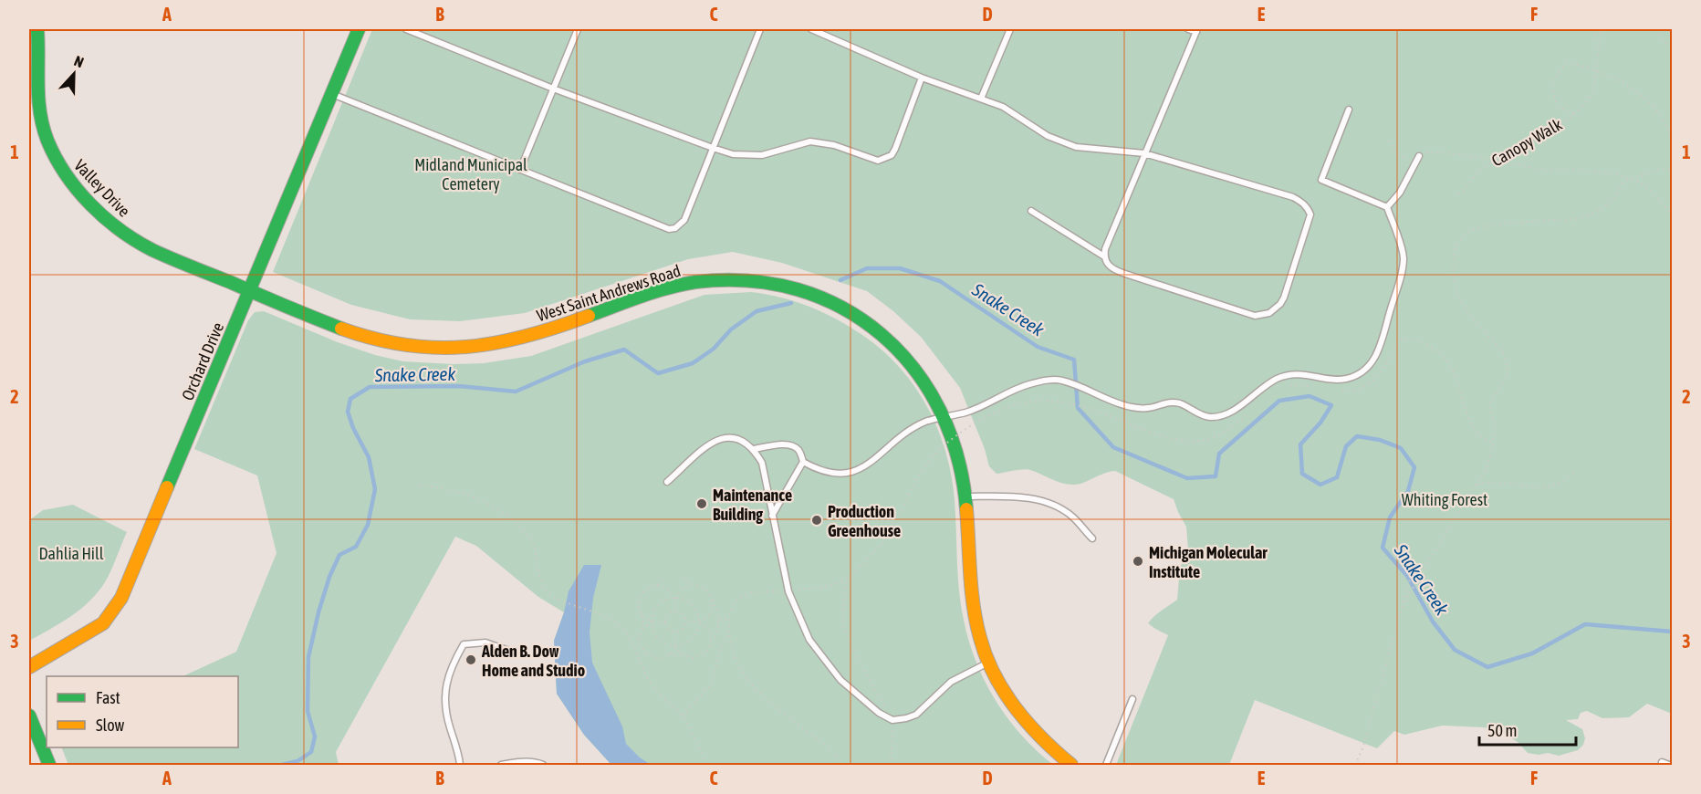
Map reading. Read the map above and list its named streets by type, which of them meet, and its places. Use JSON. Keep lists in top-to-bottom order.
{
  "streets": {
    "street": ["Valley Drive", "West Saint Andrews Road", "Orchard Drive"],
    "path": ["Canopy Walk"]
  },
  "crossings": [
    ["Valley Drive", "West Saint Andrews Road"],
    ["Valley Drive", "Orchard Drive"],
    ["West Saint Andrews Road", "Orchard Drive"]
  ],
  "water": ["Snake Creek"],
  "parks": ["Midland Municipal Cemetery", "Whiting Forest", "Dahlia Hill"],
  "places": [
    "Maintenance Building",
    "Production Greenhouse",
    "Michigan Molecular Institute",
    "Alden B. Dow Home and Studio"
  ],
  "legend": ["Fast", "Slow"],
  "scale_bar": "50 m",
  "north": "top",
  "grid": {
    "columns": [
      "A",
      "B",
      "C",
      "D",
      "E",
      "F"
    ],
    "rows": ["1", "2", "3"]
  }
}
